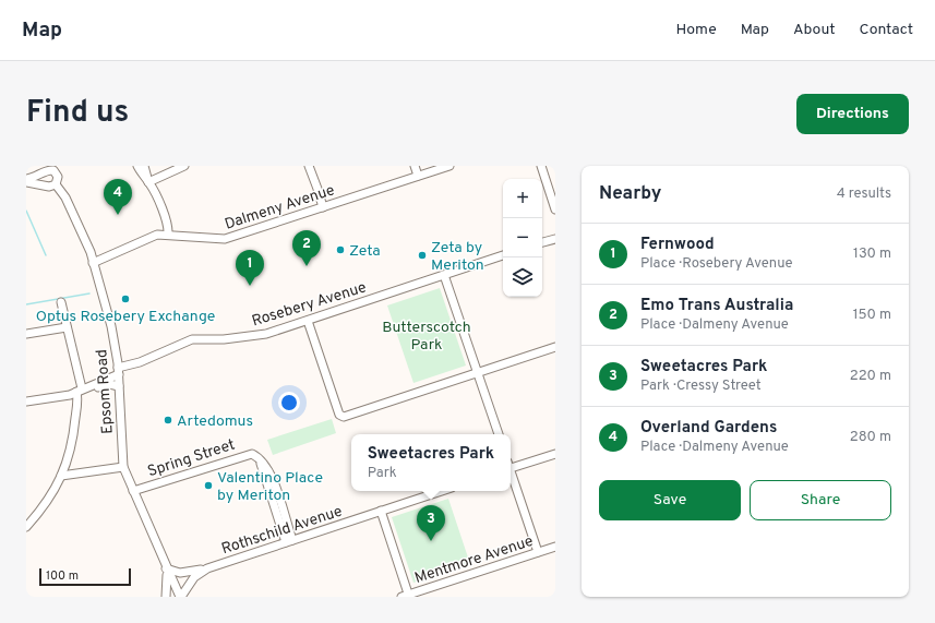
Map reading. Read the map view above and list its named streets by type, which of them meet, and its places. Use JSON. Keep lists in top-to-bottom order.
{
  "streets": {
    "street": [
      "Dalmeny Avenue",
      "Rosebery Avenue",
      "Epsom Road",
      "Spring Street",
      "Rothschild Avenue",
      "Mentmore Avenue"
    ]
  },
  "crossings": [
    ["Dalmeny Avenue", "Epsom Road"],
    ["Rosebery Avenue", "Epsom Road"],
    ["Epsom Road", "Spring Street"],
    ["Epsom Road", "Rothschild Avenue"]
  ],
  "parks": ["Butterscotch Park"],
  "places": [
    "Zeta",
    "Zeta by Meriton",
    "Optus Rosebery Exchange",
    "Artedomus",
    "Valentino Place by Meriton"
  ],
  "scale_bar": "100 m",
  "page": {
    "header": "Map",
    "nav": [
      "Home",
      "Map",
      "About",
      "Contact"
    ],
    "title": "Find us",
    "buttons": [
      "Directions",
      ["Save", "Share"]
    ],
    "heading": ["Nearby", "4 results"],
    "map_buttons": ["+", "−"],
    "pins": [
      "4",
      "2",
      "1",
      "3"
    ],
    "list": [
      {
        "mark": "1",
        "name": "Fernwood",
        "note": "Place · Rosebery Avenue",
        "value": "130 m"
      },
      {
        "mark": "2",
        "name": "Emo Trans Australia",
        "note": "Place · Dalmeny Avenue",
        "value": "150 m"
      },
      {
        "mark": "3",
        "name": "Sweetacres Park",
        "note": "Park · Cressy Street",
        "value": "220 m"
      },
      {
        "mark": "4",
        "name": "Overland Gardens",
        "note": "Place · Dalmeny Avenue",
        "value": "280 m"
      }
    ],
    "popup": ["Sweetacres Park", "Park"],
    "scale": "100 m"
  }
}
